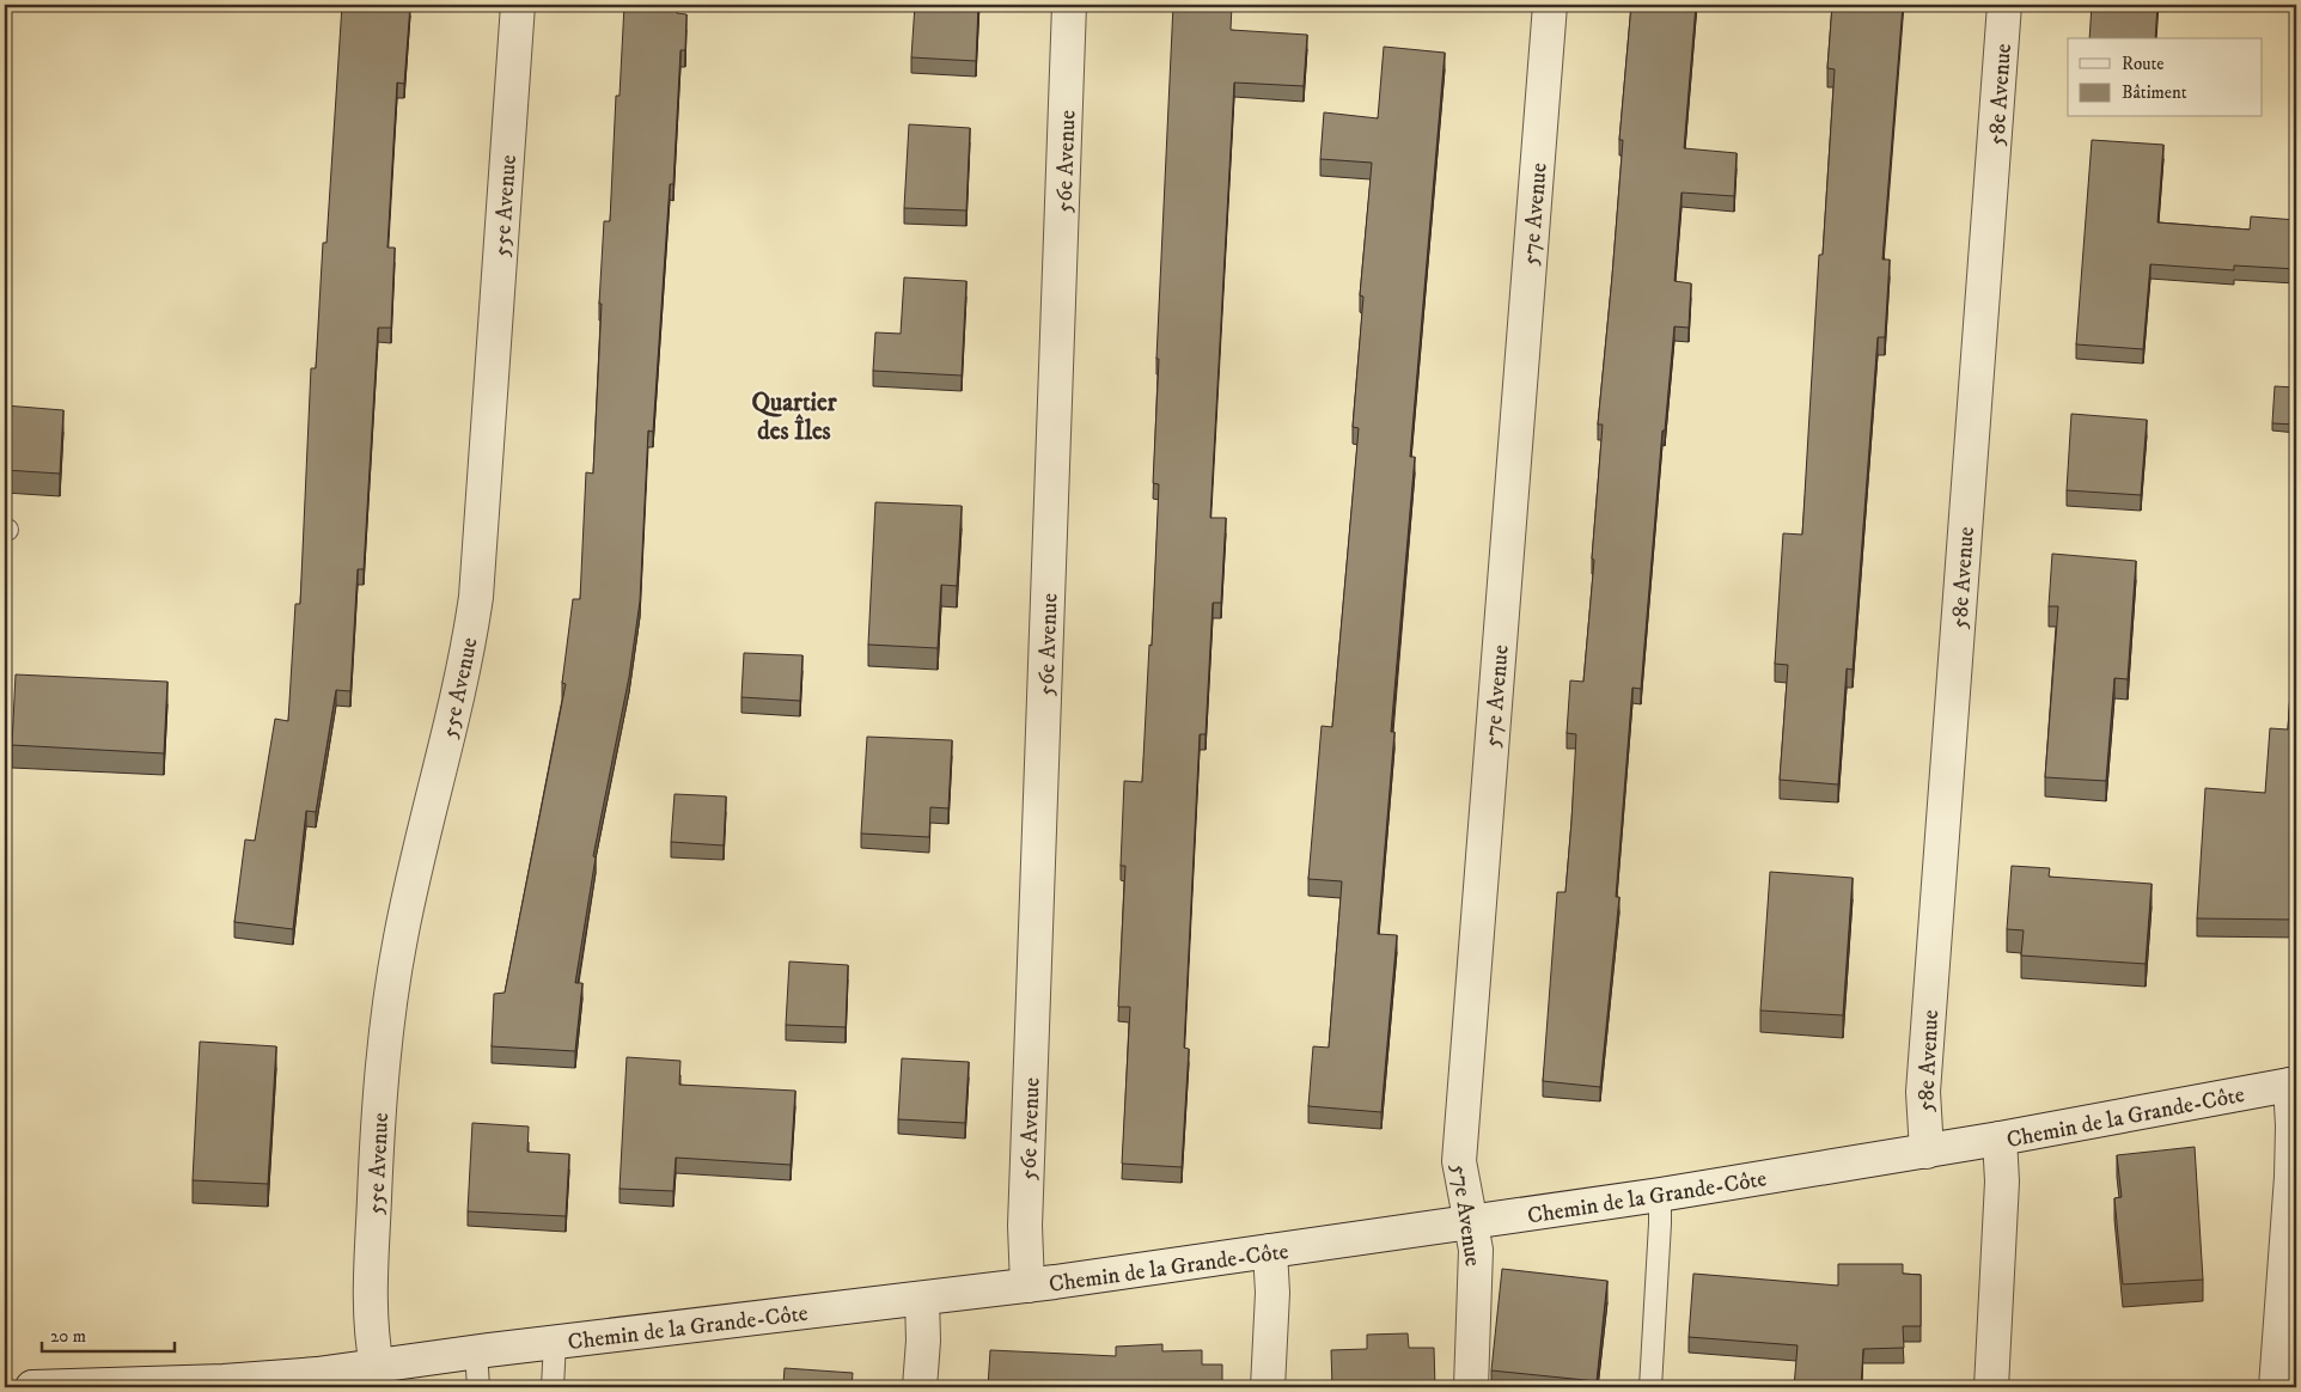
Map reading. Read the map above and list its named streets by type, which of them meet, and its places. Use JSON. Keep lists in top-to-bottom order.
{
  "streets": {
    "street": [
      "58e Avenue",
      "56e Avenue",
      "55e Avenue",
      "57e Avenue",
      "Chemin de la Grande-Côte"
    ]
  },
  "crossings": [
    ["58e Avenue", "Chemin de la Grande-Côte"],
    ["56e Avenue", "Chemin de la Grande-Côte"],
    ["55e Avenue", "Chemin de la Grande-Côte"],
    ["57e Avenue", "Chemin de la Grande-Côte"]
  ],
  "districts": ["Quartier des Îles"],
  "legend": ["Route", "Bâtiment"],
  "scale_bar": "20 m"
}
